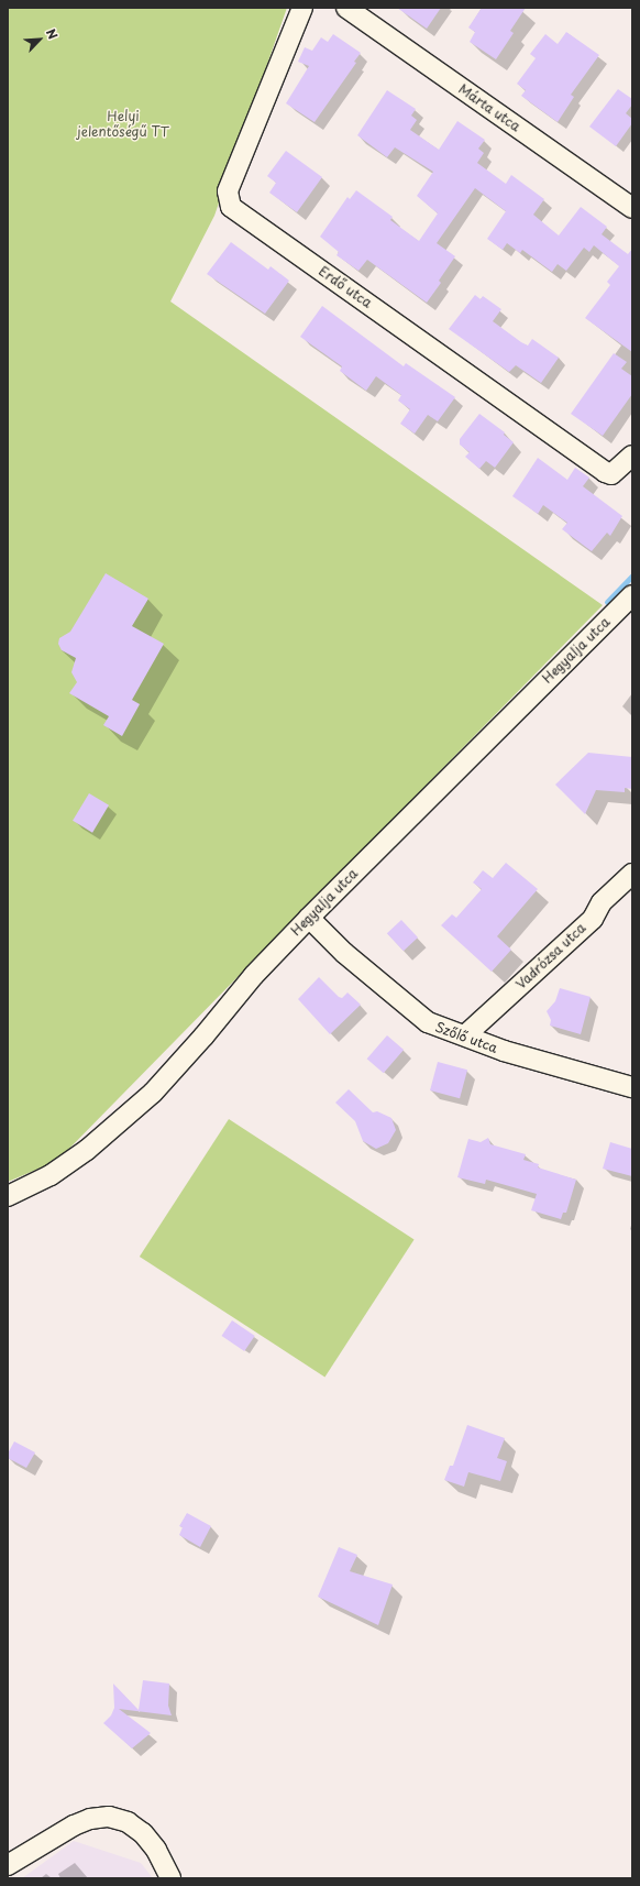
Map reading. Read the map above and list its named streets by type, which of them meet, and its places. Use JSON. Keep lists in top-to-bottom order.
{
  "streets": {
    "street": [
      "Márta utca",
      "Erdő utca",
      "Hegyalja utca",
      "Vadrózsa utca",
      "Szőlő utca"
    ]
  },
  "crossings": [
    ["Hegyalja utca", "Szőlő utca"],
    ["Vadrózsa utca", "Szőlő utca"]
  ],
  "parks": ["Helyi jelentőségű TT"],
  "north": "top right"
}
